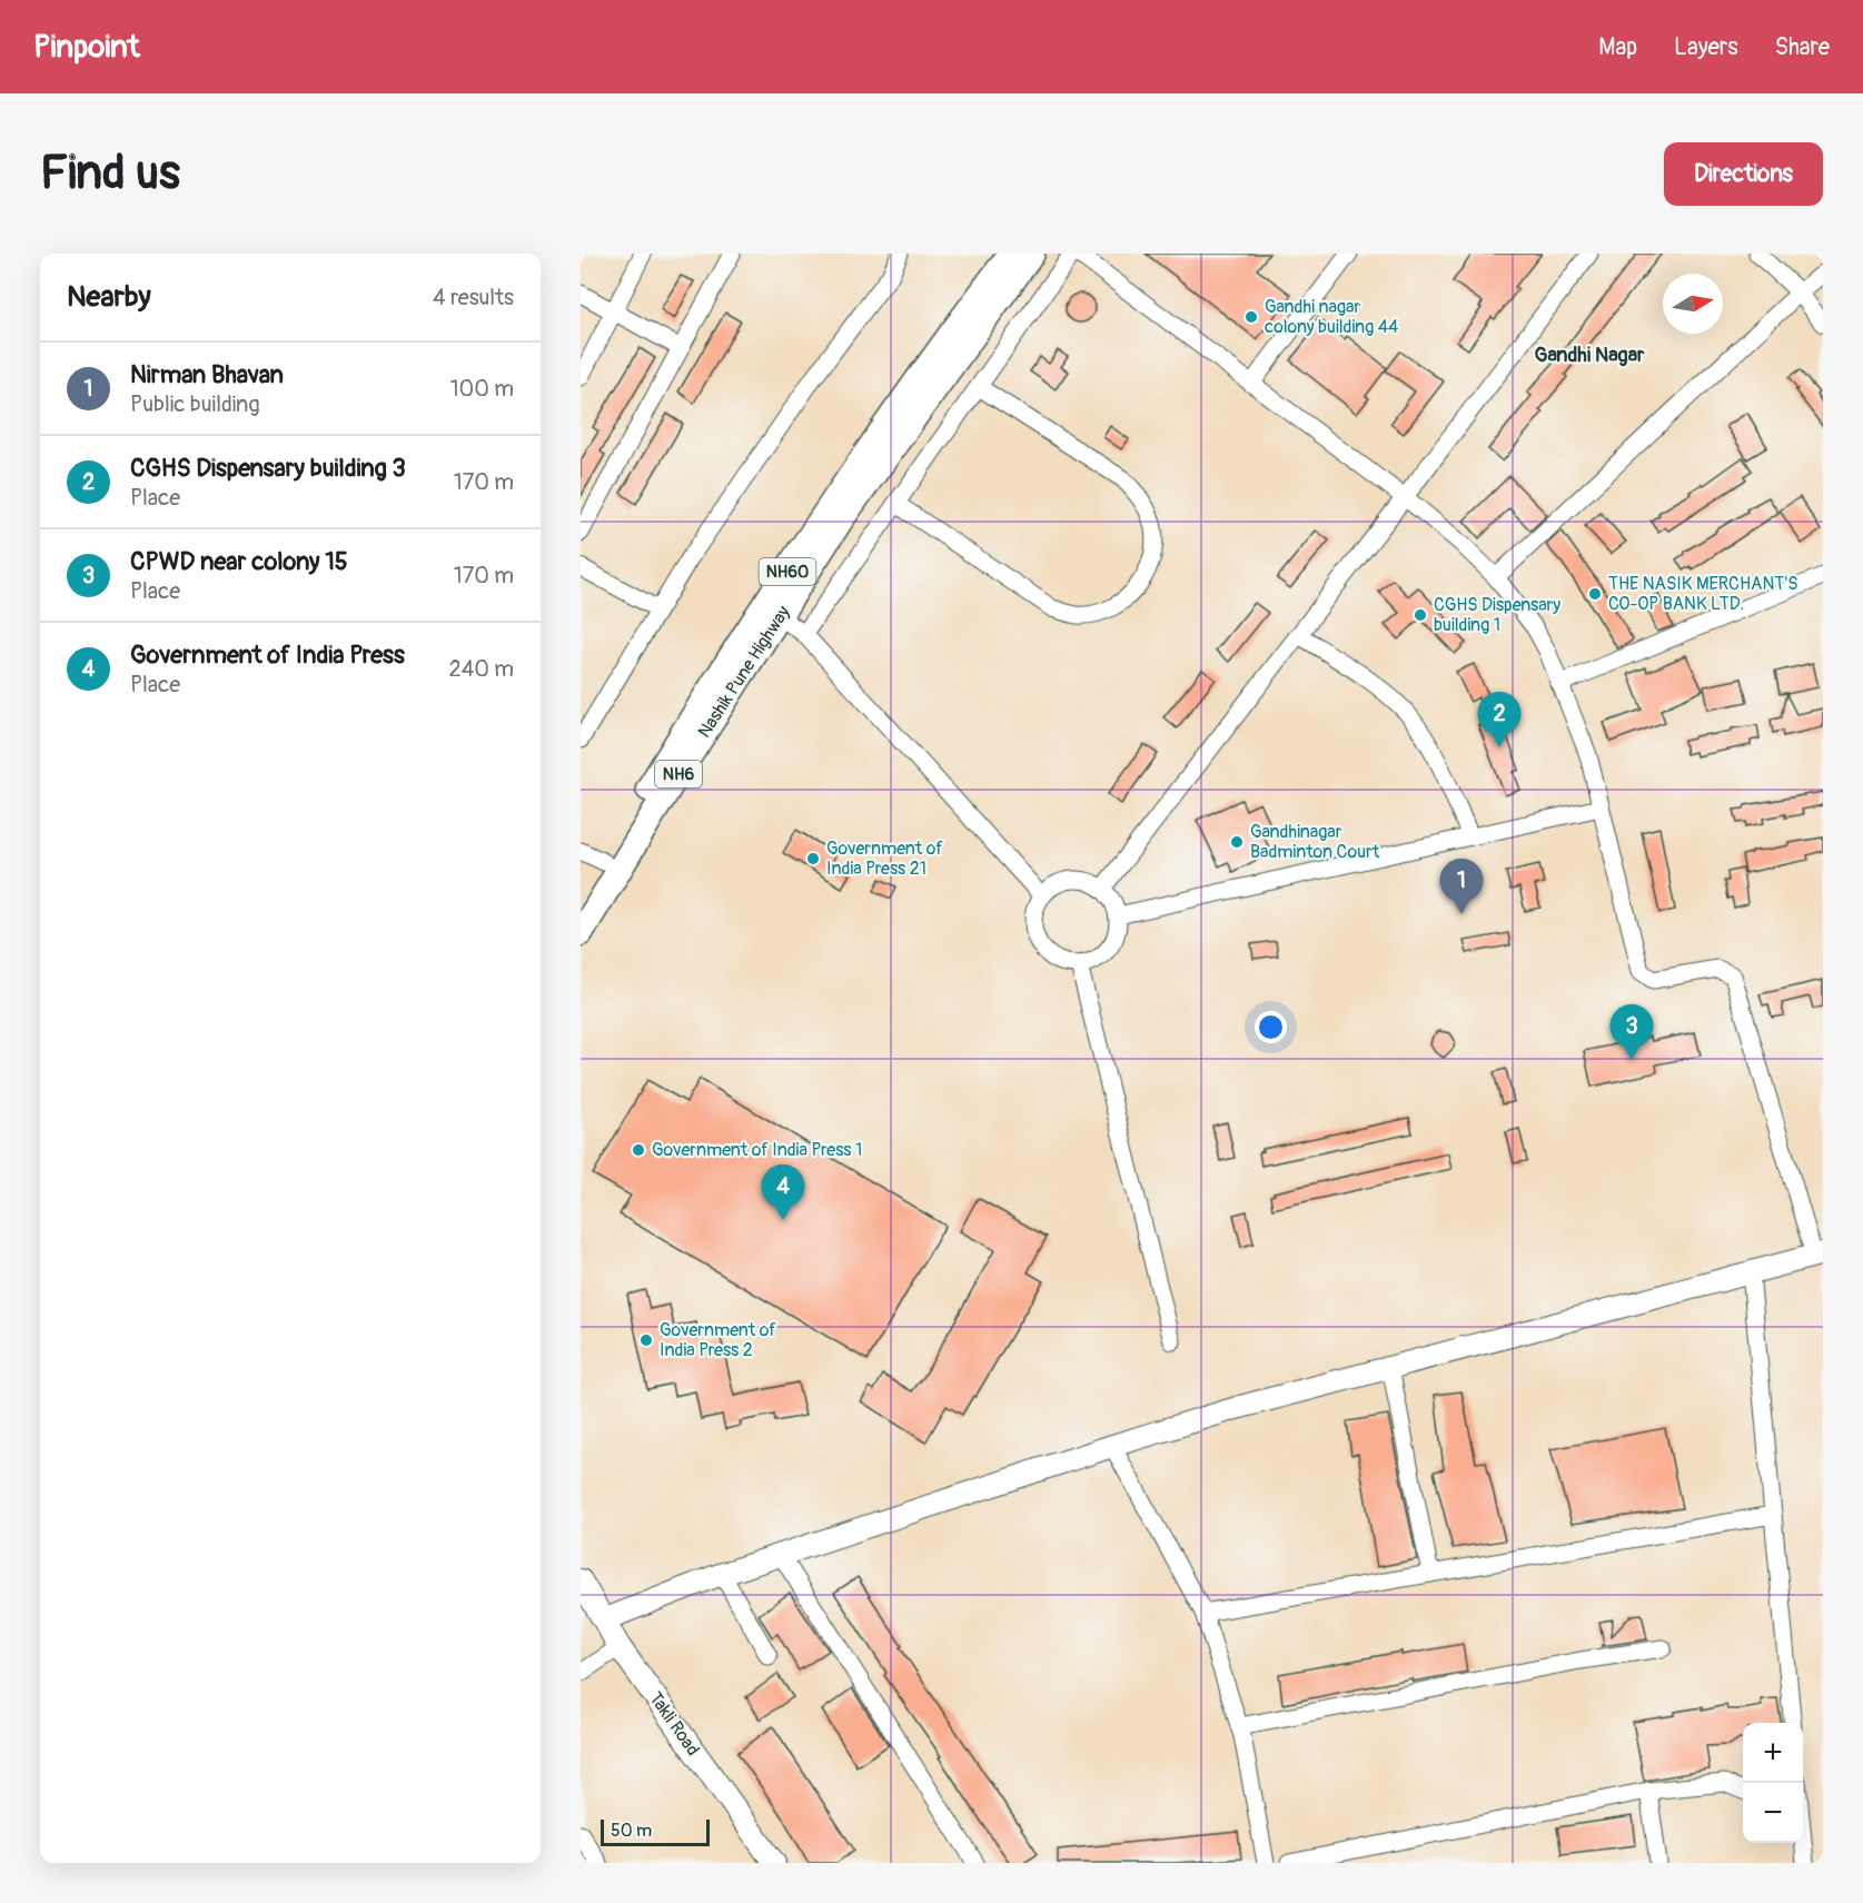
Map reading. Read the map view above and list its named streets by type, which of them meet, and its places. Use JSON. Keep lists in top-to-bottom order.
{
  "streets": {
    "highway": ["NH60", "Nashik Pune Highway", "NH6"],
    "main road": ["Takli Road"]
  },
  "districts": ["Gandhi Nagar"],
  "places": [
    "Gandhi nagar colony building 44",
    "THE NASIK MERCHANT'S CO-OP BANK LTD.",
    "CGHS Dispensary building 1",
    "Gandhinagar Badminton Court",
    "Government of India Press 21",
    "Government of India Press 1",
    "Government of India Press 2"
  ],
  "scale_bar": "50 m",
  "north": "right",
  "page": {
    "header": "Pinpoint",
    "nav": ["Map", "Layers", "Share"],
    "buttons": "Directions",
    "title": "Find us",
    "heading": ["Nearby", "4 results"],
    "list": [
      {
        "mark": "1",
        "name": "Nirman Bhavan",
        "note": "Public building",
        "value": "100 m"
      },
      {
        "mark": "2",
        "name": "CGHS Dispensary building 3",
        "note": "Place",
        "value": "170 m"
      },
      {
        "mark": "3",
        "name": "CPWD near colony 15",
        "note": "Place",
        "value": "170 m"
      },
      {
        "mark": "4",
        "name": "Government of India Press",
        "note": "Place",
        "value": "240 m"
      }
    ],
    "pins": [
      "2",
      "1",
      "3",
      "4"
    ],
    "map_buttons": ["+", "−"],
    "scale": "50 m"
  }
}
